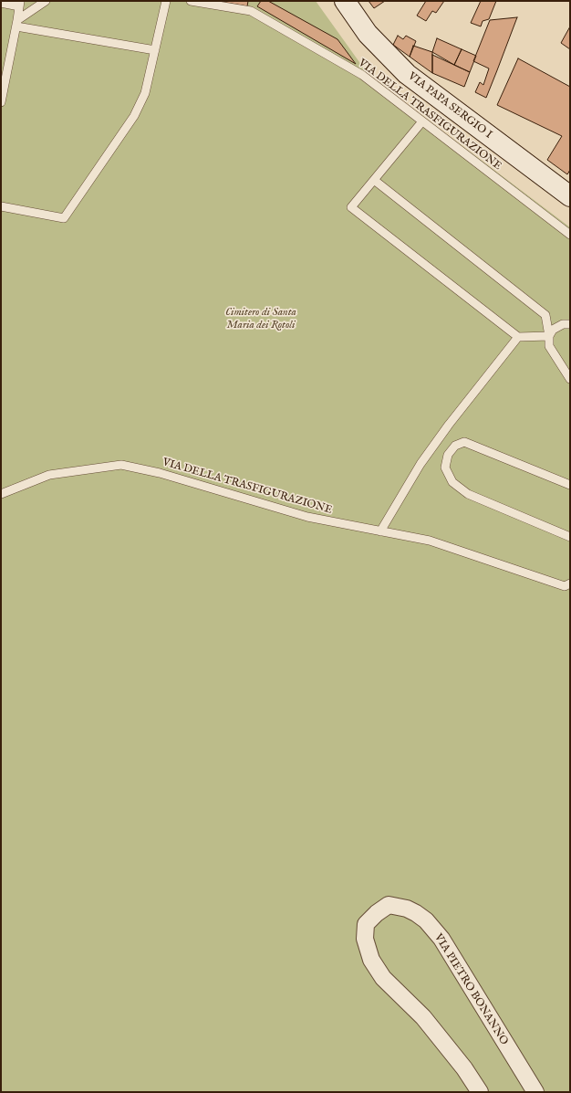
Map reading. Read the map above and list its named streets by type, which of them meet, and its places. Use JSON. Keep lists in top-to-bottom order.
{
  "streets": {
    "main road": ["VIA PAPA SERGIO I"],
    "street": ["VIA PIETRO BONANNO"],
    "lane": ["VIA DELLA TRASFIGURAZIONE"]
  },
  "parks": ["Cimitero di Santa Maria dei Rotoli"]
}
